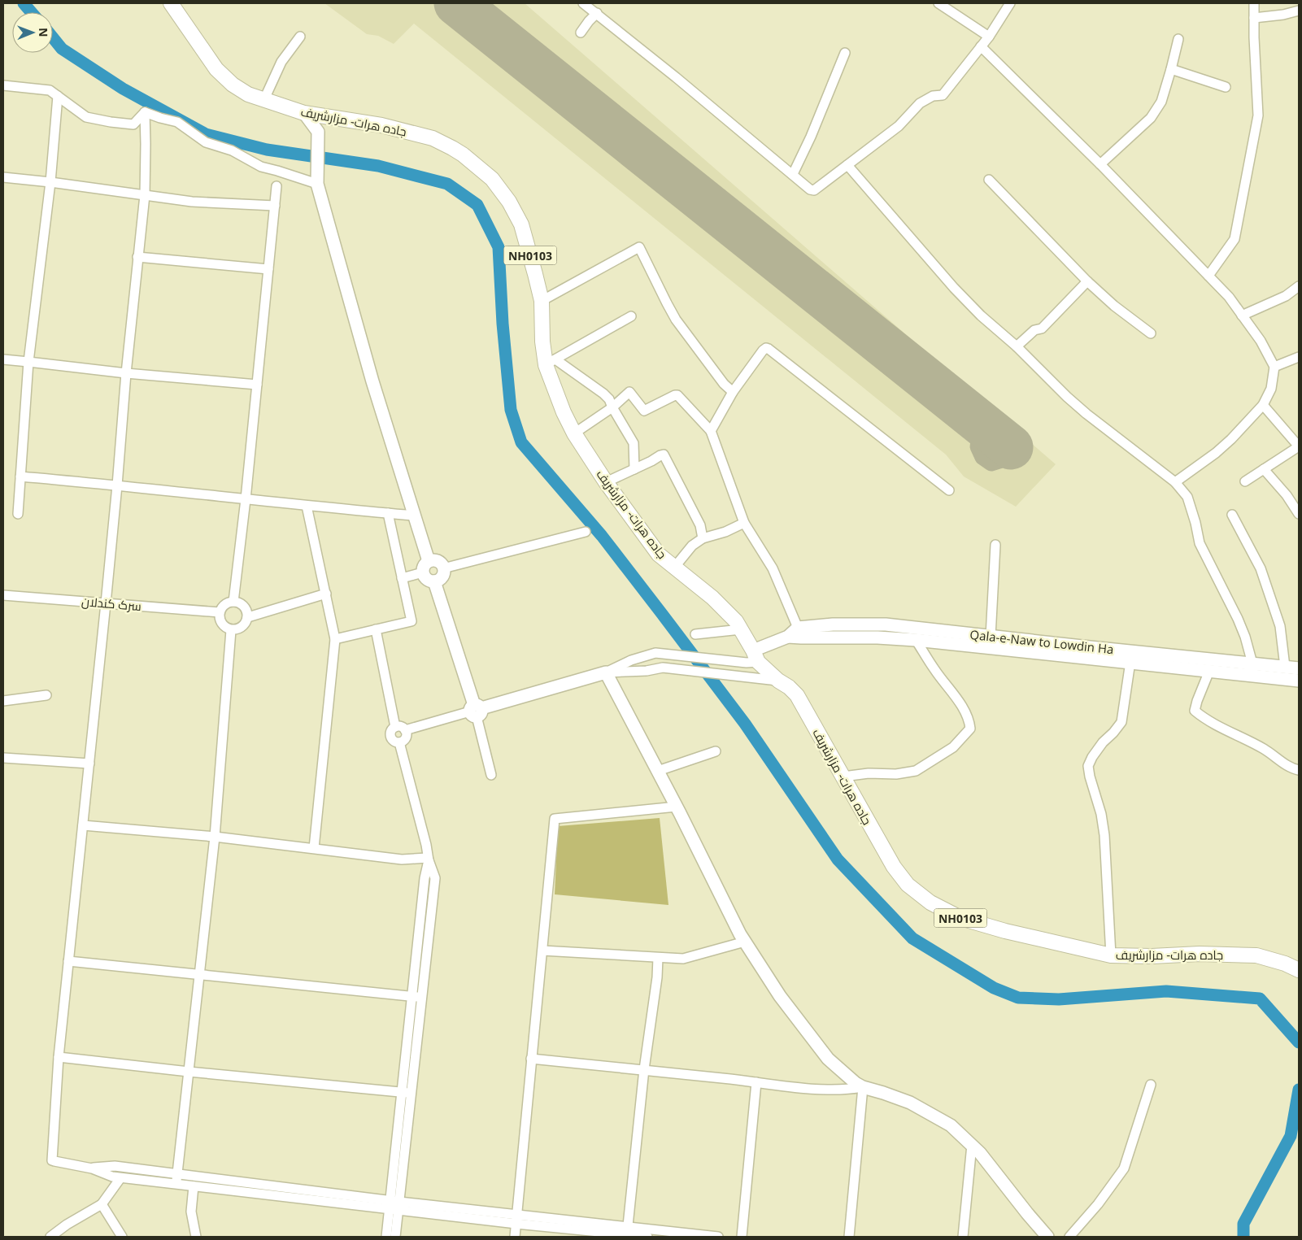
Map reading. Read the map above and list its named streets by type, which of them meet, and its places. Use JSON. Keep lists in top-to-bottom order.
{
  "streets": {
    "highway": ["جاده هرات- مزارشریف", "NH0103"],
    "main road": ["Qala-e-Naw to Lowdin Ha"],
    "street": ["سرک کندلان"]
  },
  "crossings": [
    ["جاده هرات- مزارشریف", "Qala-e-Naw to Lowdin Ha"]
  ],
  "north": "right"
}
